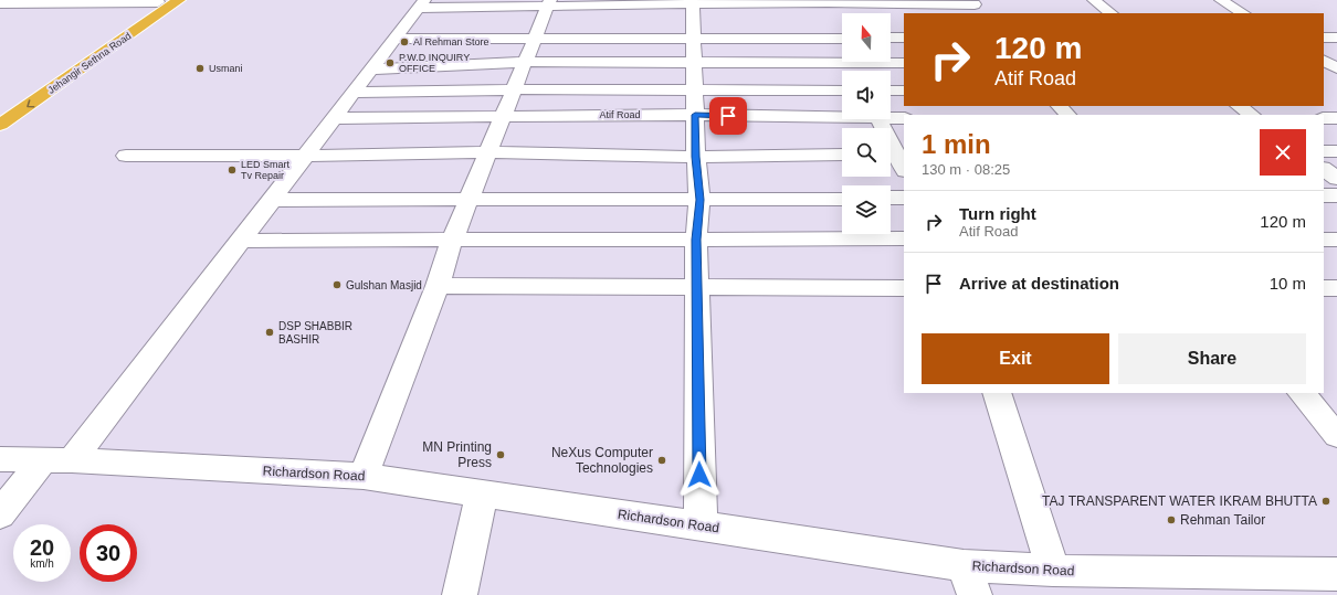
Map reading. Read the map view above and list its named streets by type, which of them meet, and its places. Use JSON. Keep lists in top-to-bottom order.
{
  "streets": {
    "highway": ["Jehangir Sethna Road"],
    "street": ["Atif Road", "Richardson Road"]
  },
  "places": [
    "Al Rehman Store",
    "P.W.D INQUIRY OFFICE",
    "Usmani",
    "LED Smart Tv Repair",
    "Gulshan Masjid",
    "DSP SHABBIR BASHIR",
    "MN Printing Press",
    "NeXus Computer Technologies",
    "TAJ TRANSPARENT WATER IKRAM BHUTTA",
    "Rehman Tailor"
  ],
  "north": "top",
  "page": {
    "turn": ["120 m", "Atif Road"],
    "heading": ["1 min", "130 m · 08:25"],
    "list": [
      {
        "name": "Turn right",
        "note": "Atif Road",
        "value": "120 m"
      },
      {
        "name": "Arrive at destination",
        "value": "10 m"
      }
    ],
    "buttons": ["Exit", "Share"],
    "speed": "20 km/h",
    "limit": "30"
  }
}
